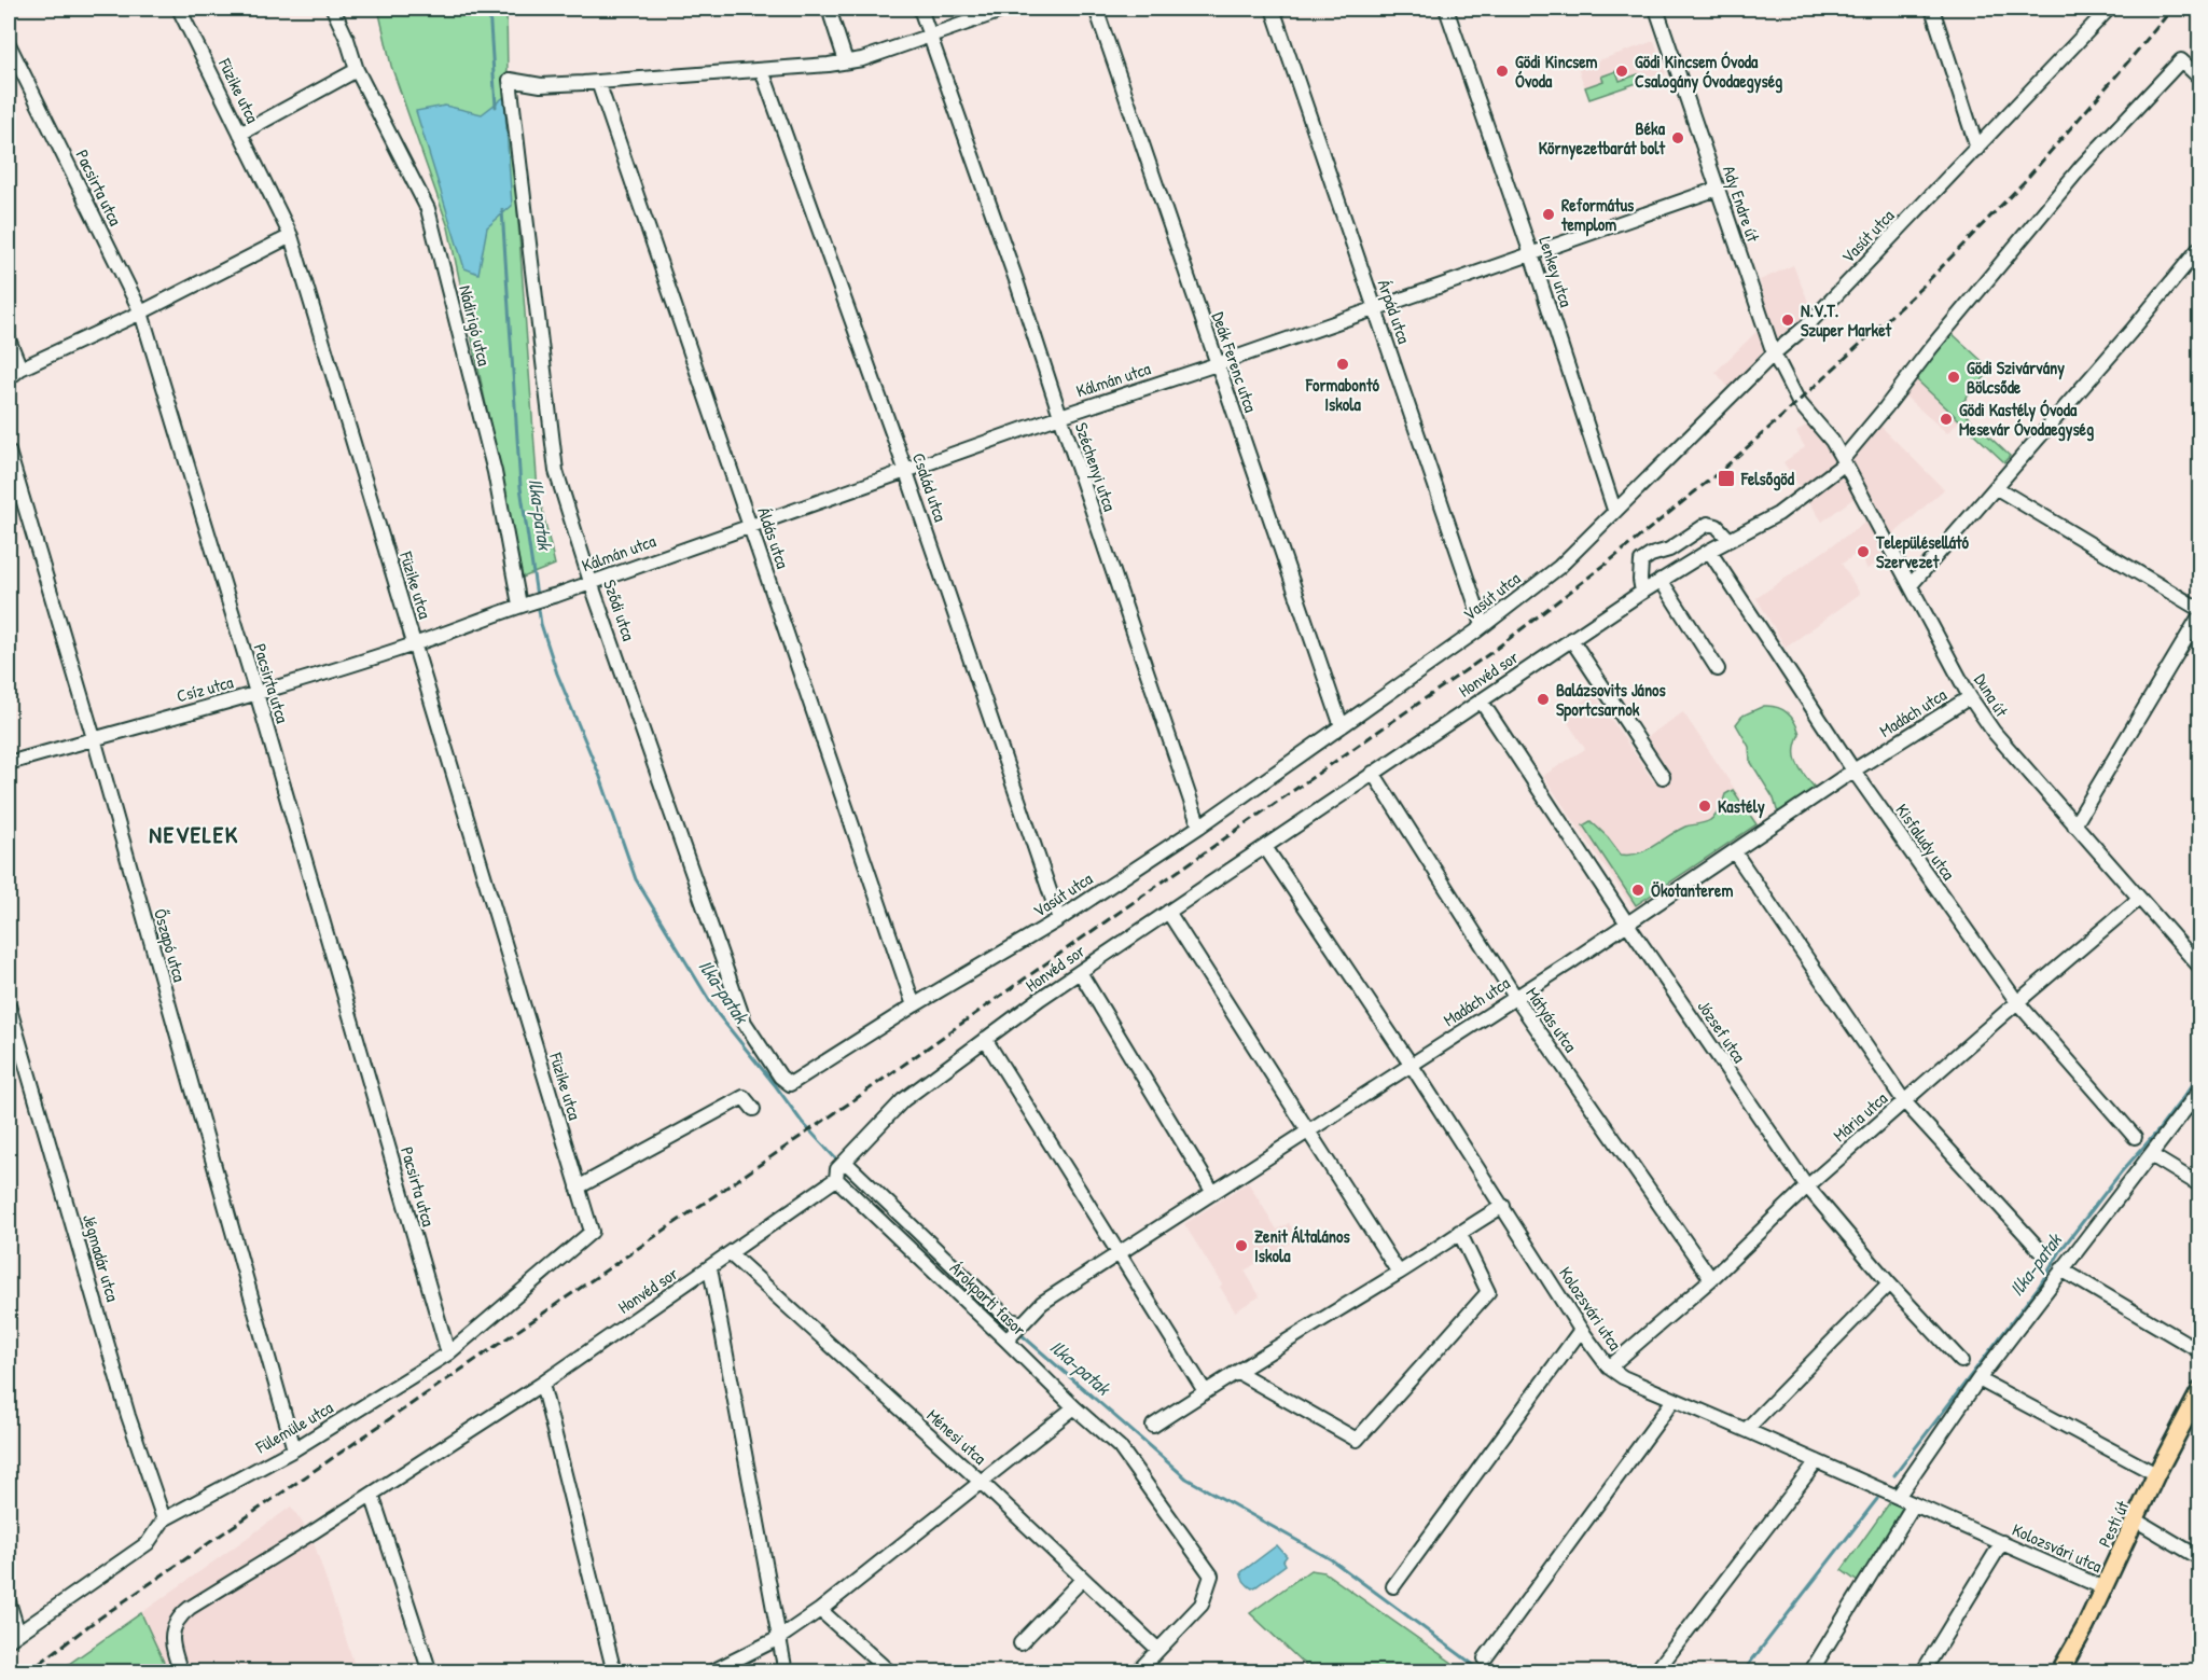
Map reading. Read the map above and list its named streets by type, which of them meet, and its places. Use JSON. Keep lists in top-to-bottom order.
{
  "streets": {
    "main road": ["Pesti út"],
    "street": [
      "Füzike utca",
      "Pacsirta utca",
      "Ady Endre út",
      "Vasút utca",
      "Lenkey utca",
      "Árpád utca",
      "Nádirigó utca",
      "Deák Ferenc utca",
      "Kálmán utca",
      "Széchenyi utca",
      "Család utca",
      "Áldás utca",
      "Sződi utca",
      "Honvéd sor",
      "Csíz utca",
      "Duna út",
      "Madách utca",
      "Kisfaludy utca",
      "Őszapó utca",
      "Mátyás utca",
      "József utca",
      "Mária utca",
      "Jégmadár utca",
      "Árokparti fasor",
      "Kolozsvári utca",
      "Fülemüle utca",
      "Ménesi utca"
    ]
  },
  "crossings": [
    ["Füzike utca", "Csíz utca"],
    ["Füzike utca", "Fülemüle utca"],
    ["Pacsirta utca", "Csíz utca"],
    ["Pacsirta utca", "Fülemüle utca"],
    ["Ady Endre út", "Vasút utca"],
    ["Ady Endre út", "Kálmán utca"],
    ["Ady Endre út", "Duna út"],
    ["Vasút utca", "Lenkey utca"],
    ["Vasút utca", "Árpád utca"],
    ["Vasút utca", "Deák Ferenc utca"],
    ["Vasút utca", "Széchenyi utca"],
    ["Vasút utca", "Család utca"],
    ["Vasút utca", "Áldás utca"],
    ["Vasút utca", "Sződi utca"],
    ["Lenkey utca", "Kálmán utca"],
    ["Árpád utca", "Kálmán utca"],
    ["Nádirigó utca", "Kálmán utca"],
    ["Nádirigó utca", "Csíz utca"],
    ["Deák Ferenc utca", "Kálmán utca"],
    ["Kálmán utca", "Széchenyi utca"],
    ["Kálmán utca", "Család utca"],
    ["Kálmán utca", "Áldás utca"],
    ["Kálmán utca", "Sződi utca"],
    ["Kálmán utca", "Csíz utca"],
    ["Áldás utca", "Sződi utca"],
    ["Honvéd sor", "Duna út"],
    ["Honvéd sor", "Kisfaludy utca"],
    ["Honvéd sor", "Mátyás utca"],
    ["Honvéd sor", "József utca"],
    ["Honvéd sor", "Árokparti fasor"],
    ["Honvéd sor", "Kolozsvári utca"],
    ["Honvéd sor", "Ménesi utca"],
    ["Csíz utca", "Őszapó utca"],
    ["Duna út", "Madách utca"],
    ["Duna út", "Mária utca"],
    ["Madách utca", "Kisfaludy utca"],
    ["Madách utca", "Mátyás utca"],
    ["Madách utca", "József utca"],
    ["Madách utca", "Árokparti fasor"],
    ["Madách utca", "Kolozsvári utca"],
    ["Kisfaludy utca", "Mária utca"],
    ["Őszapó utca", "Fülemüle utca"],
    ["Mátyás utca", "Mária utca"],
    ["József utca", "Mária utca"],
    ["Mária utca", "Kolozsvári utca"],
    ["Jégmadár utca", "Fülemüle utca"],
    ["Árokparti fasor", "Ménesi utca"],
    ["Kolozsvári utca", "Pesti út"]
  ],
  "districts": ["NEVELEK"],
  "water": ["Ilka-patak"],
  "places": {
    "other": [
      "Gödi Kincsem Óvoda",
      "Gödi Kincsem Óvoda Csalogány Óvodaegység",
      "Béka Környezetbarát bolt",
      "Református templom",
      "N.V.T. Szuper Market",
      "Formabontó Iskola",
      "Gödi Szivárvány Bölcsőde",
      "Gödi Kastély Óvoda Mesevár Óvodaegység",
      "Településellátó Szervezet",
      "Balázsovits János Sportcsarnok",
      "Kastély",
      "Ökotanterem",
      "Zenit Általános Iskola"
    ],
    "transit": ["Felsőgöd"]
  }
}
